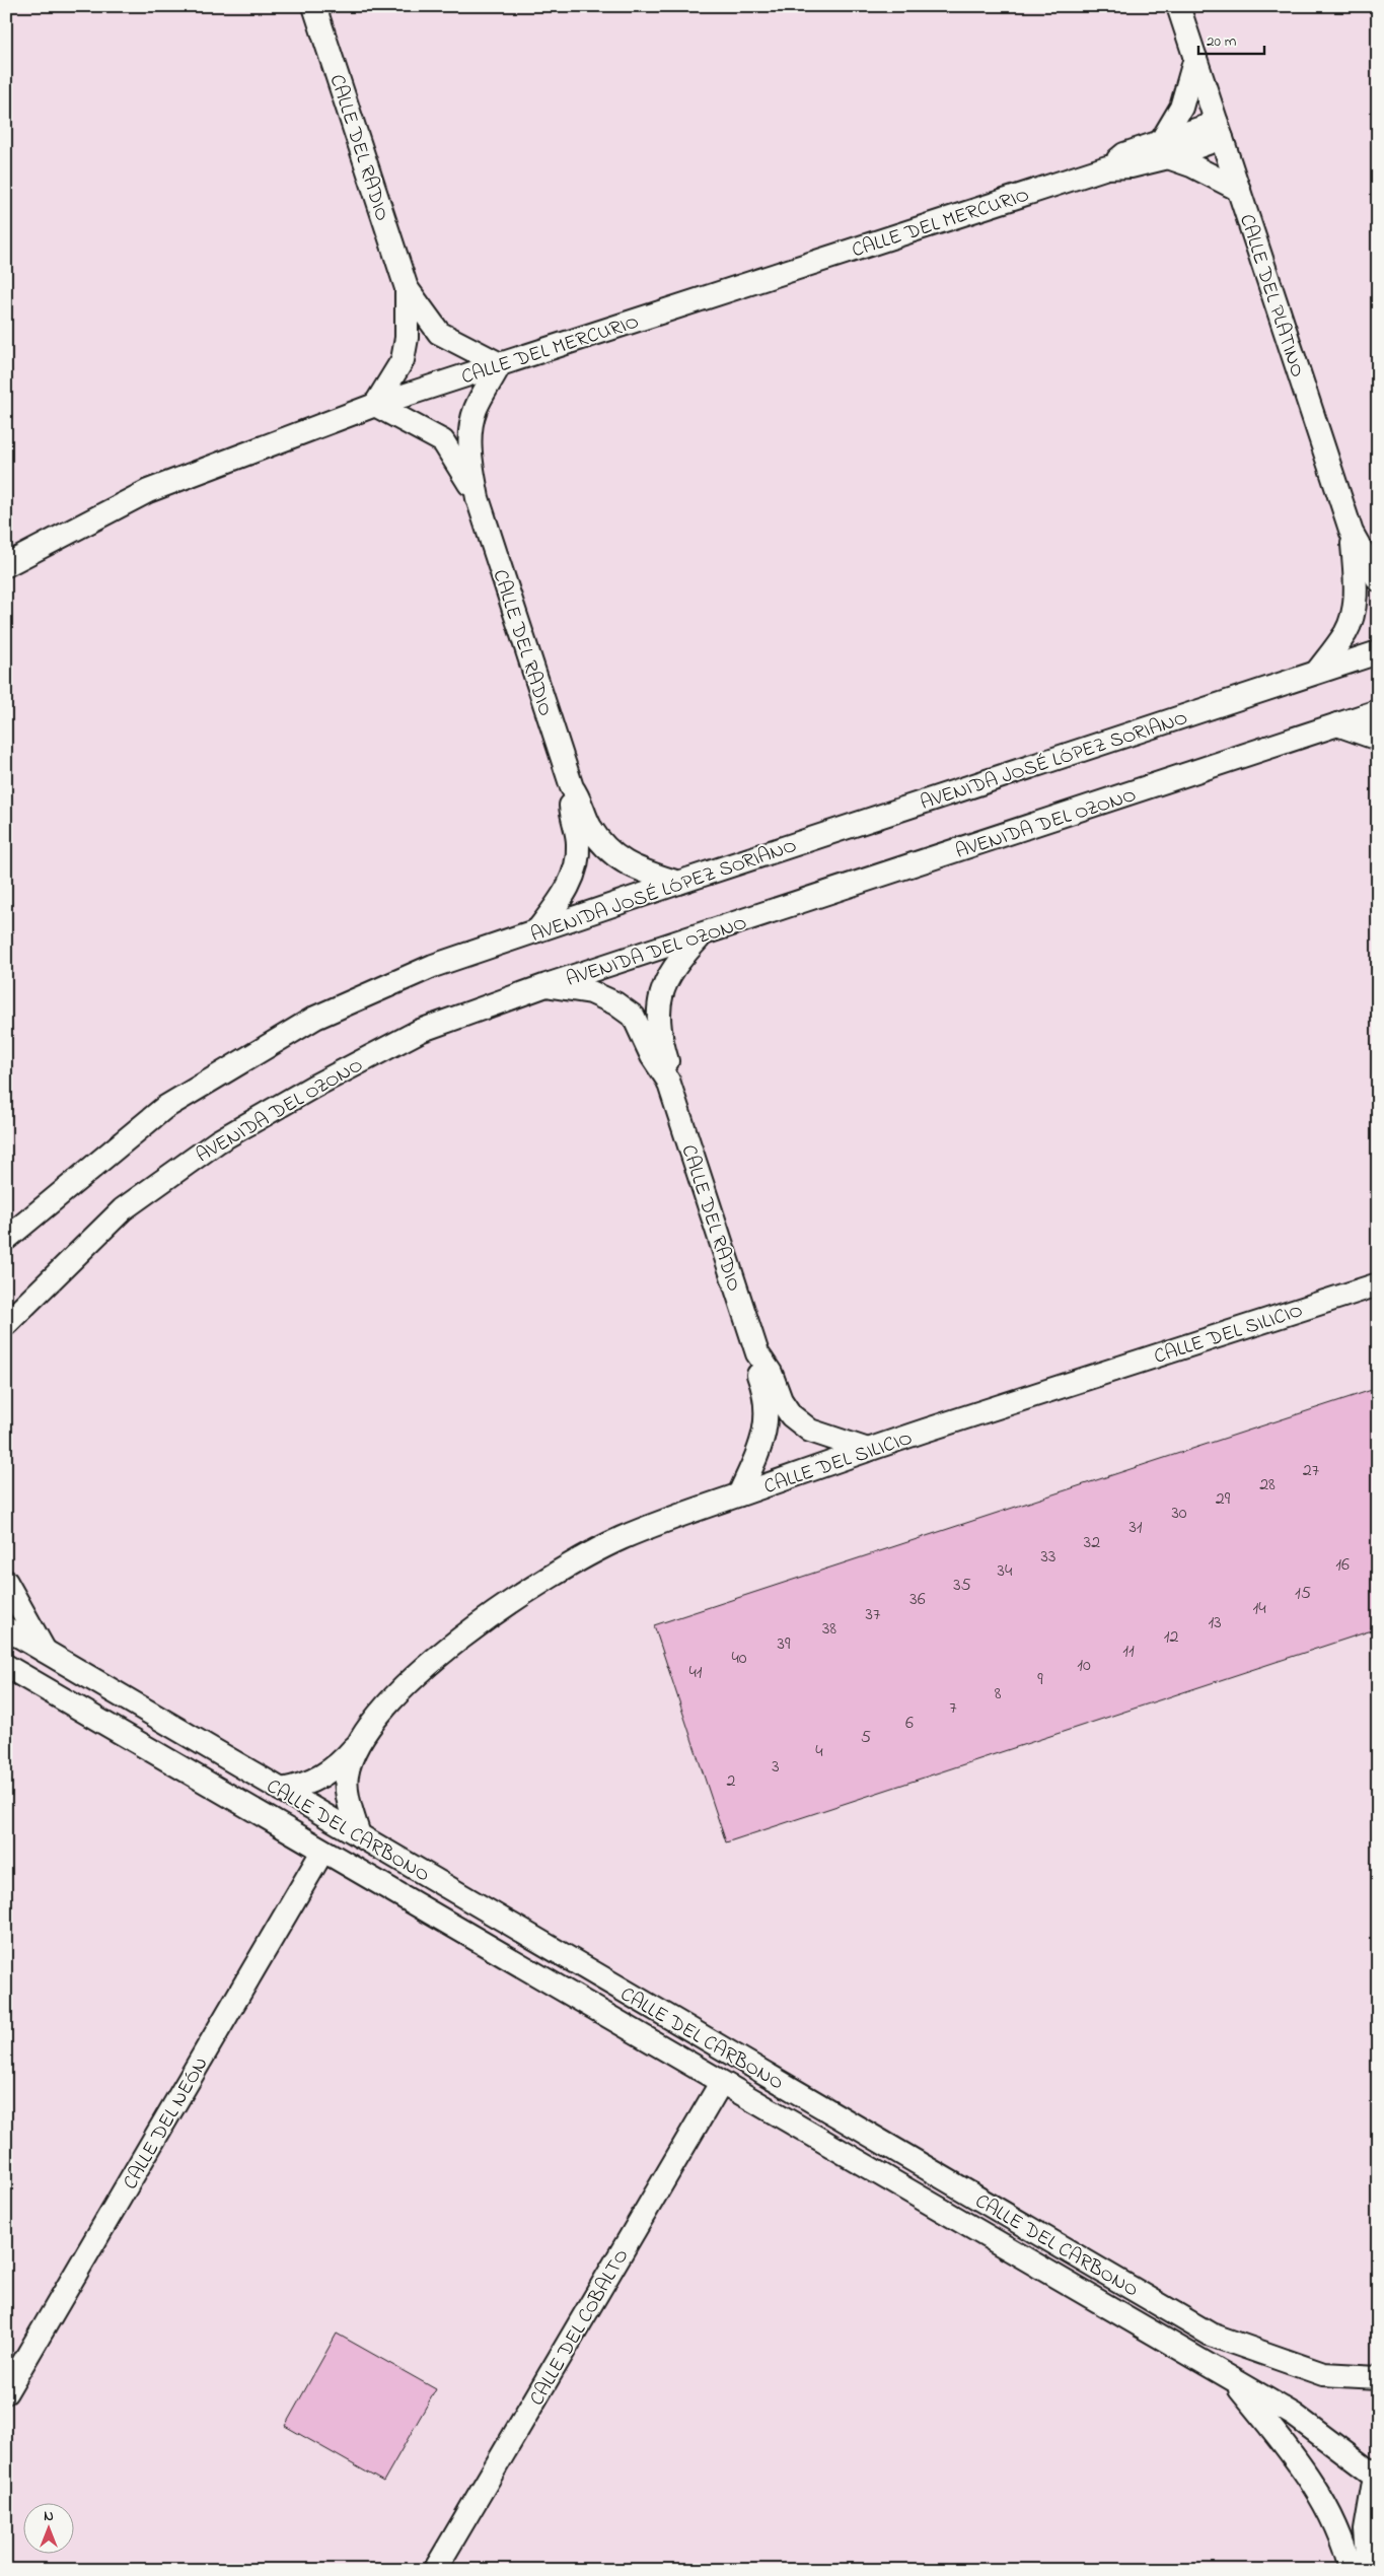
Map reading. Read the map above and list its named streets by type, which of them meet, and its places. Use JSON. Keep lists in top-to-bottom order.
{
  "streets": {
    "street": [
      "CALLE DEL RADIO",
      "CALLE DEL MERCURIO",
      "CALLE DEL PLATINO",
      "AVENIDA JOSÉ LÓPEZ SORIANO",
      "AVENIDA DEL OZONO",
      "CALLE DEL SILICIO",
      "CALLE DEL CARBONO",
      "CALLE DEL NEÓN",
      "CALLE DEL COBALTO"
    ]
  },
  "crossings": [
    ["CALLE DEL RADIO", "CALLE DEL MERCURIO"],
    ["CALLE DEL RADIO", "AVENIDA JOSÉ LÓPEZ SORIANO"],
    ["CALLE DEL RADIO", "AVENIDA DEL OZONO"],
    ["CALLE DEL RADIO", "CALLE DEL SILICIO"],
    ["CALLE DEL MERCURIO", "CALLE DEL PLATINO"],
    ["CALLE DEL PLATINO", "AVENIDA JOSÉ LÓPEZ SORIANO"],
    ["CALLE DEL SILICIO", "CALLE DEL CARBONO"],
    ["CALLE DEL CARBONO", "CALLE DEL NEÓN"],
    ["CALLE DEL CARBONO", "CALLE DEL COBALTO"]
  ],
  "house_numbers": [
    "27",
    "28",
    "29",
    "30",
    "31",
    "32",
    "33",
    "16",
    "34",
    "35",
    "15",
    "36",
    "14",
    "37",
    "13",
    "38",
    "12",
    "39",
    "11",
    "40",
    "10",
    "41",
    "9",
    "8",
    "7",
    "6",
    "5",
    "4",
    "3",
    "2"
  ],
  "scale_bar": "20 m",
  "north": "top"
}
